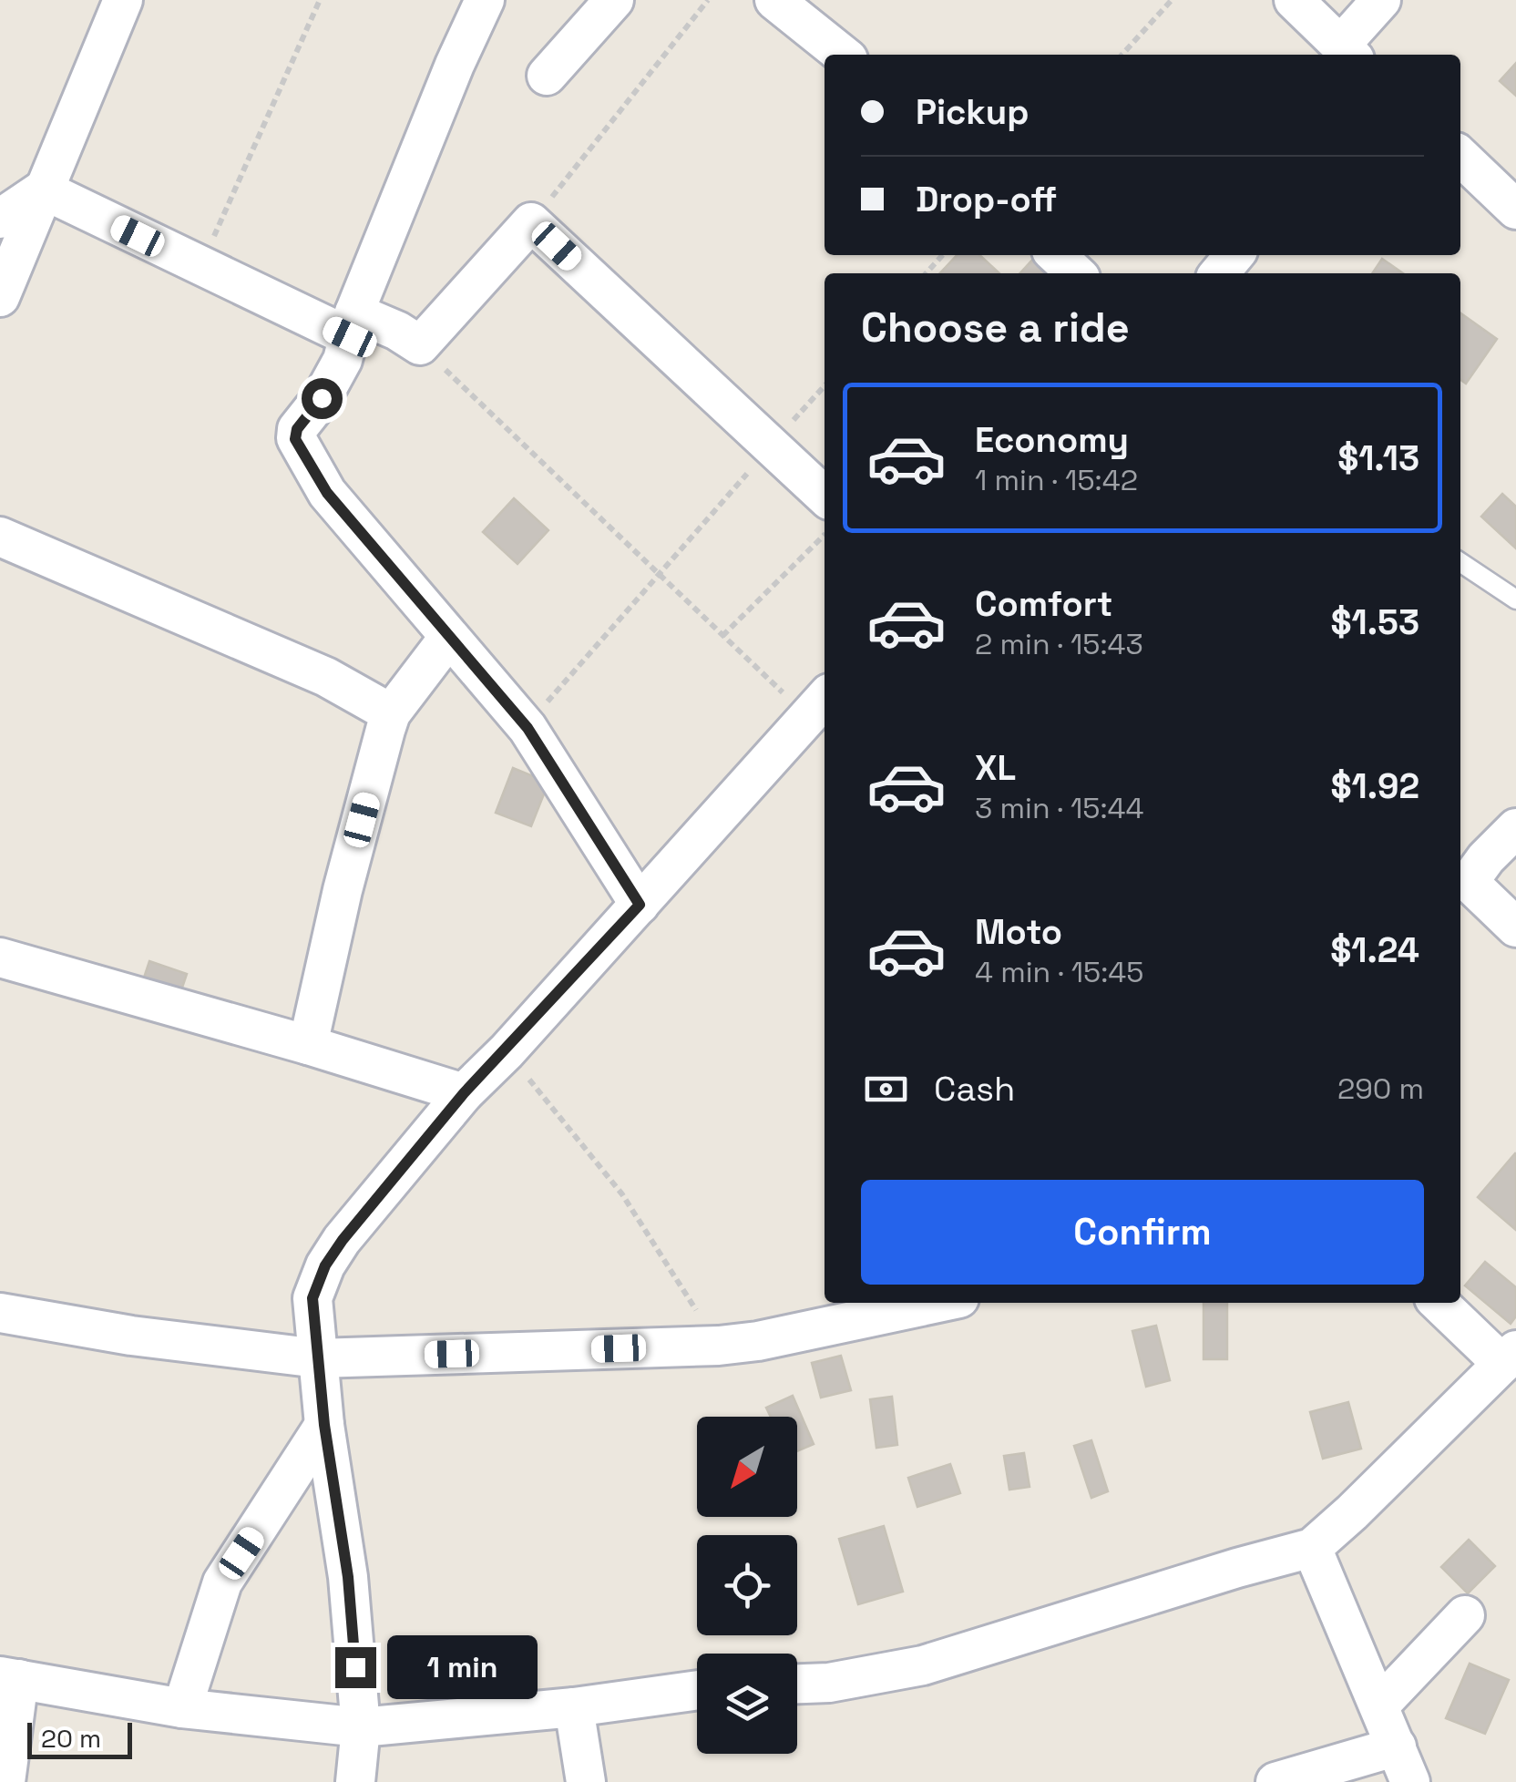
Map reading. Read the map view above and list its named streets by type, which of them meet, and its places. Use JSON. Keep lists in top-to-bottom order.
{
  "scale_bar": "20 m",
  "north": "bottom left",
  "page": {
    "banner": ["Pickup", "Drop-off"],
    "heading": "Choose a ride",
    "list": [
      {
        "name": "Economy",
        "note": "1 min · 15:42",
        "value": "$1.13"
      },
      {
        "name": "Comfort",
        "note": "2 min · 15:43",
        "value": "$1.53"
      },
      {
        "name": "XL",
        "note": "3 min · 15:44",
        "value": "$1.92"
      },
      {
        "name": "Moto",
        "note": "4 min · 15:45",
        "value": "$1.24"
      }
    ],
    "pay": ["Cash", "290 m"],
    "buttons": "Confirm",
    "bubble": "1 min",
    "scale": "20 m"
  }
}
